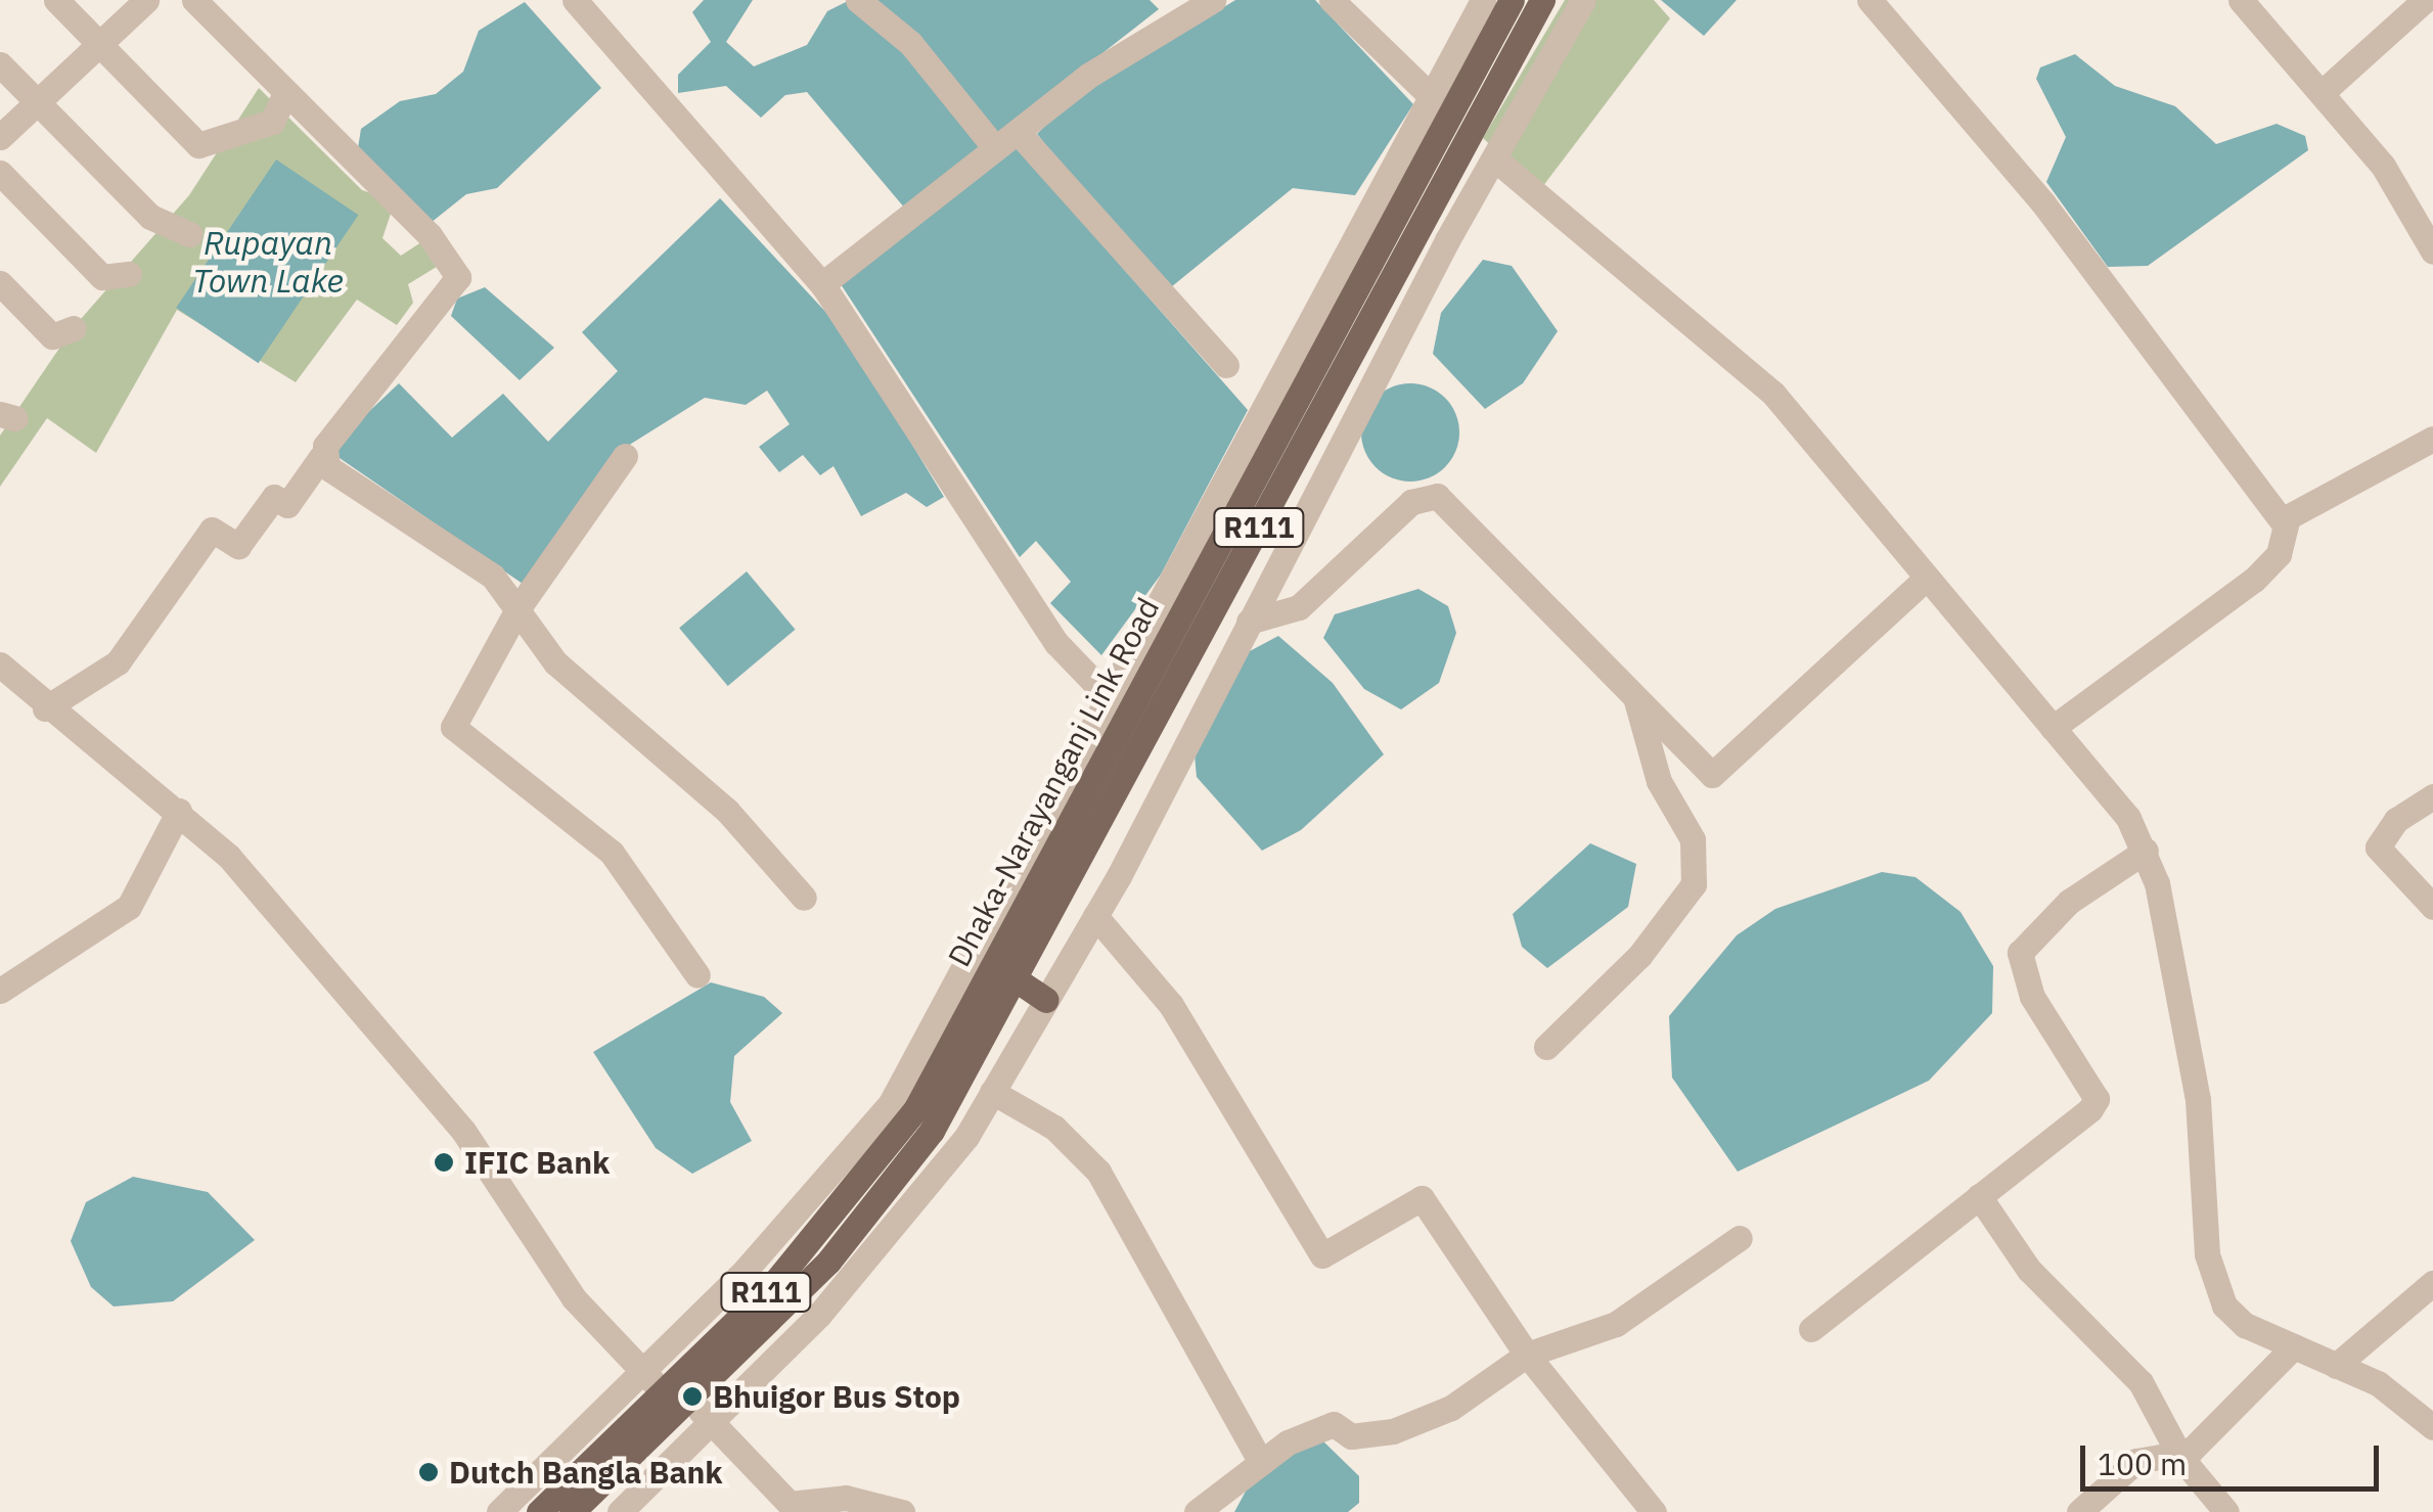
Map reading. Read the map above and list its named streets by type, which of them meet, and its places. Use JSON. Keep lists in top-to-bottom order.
{
  "streets": {
    "main road": ["R111", "Dhaka-Narayanganj Link Road"]
  },
  "water": ["Rupayan Town Lake"],
  "places": ["IFIC Bank", "Bhuigor Bus Stop", "Dutch Bangla Bank"],
  "scale_bar": "100 m"
}
